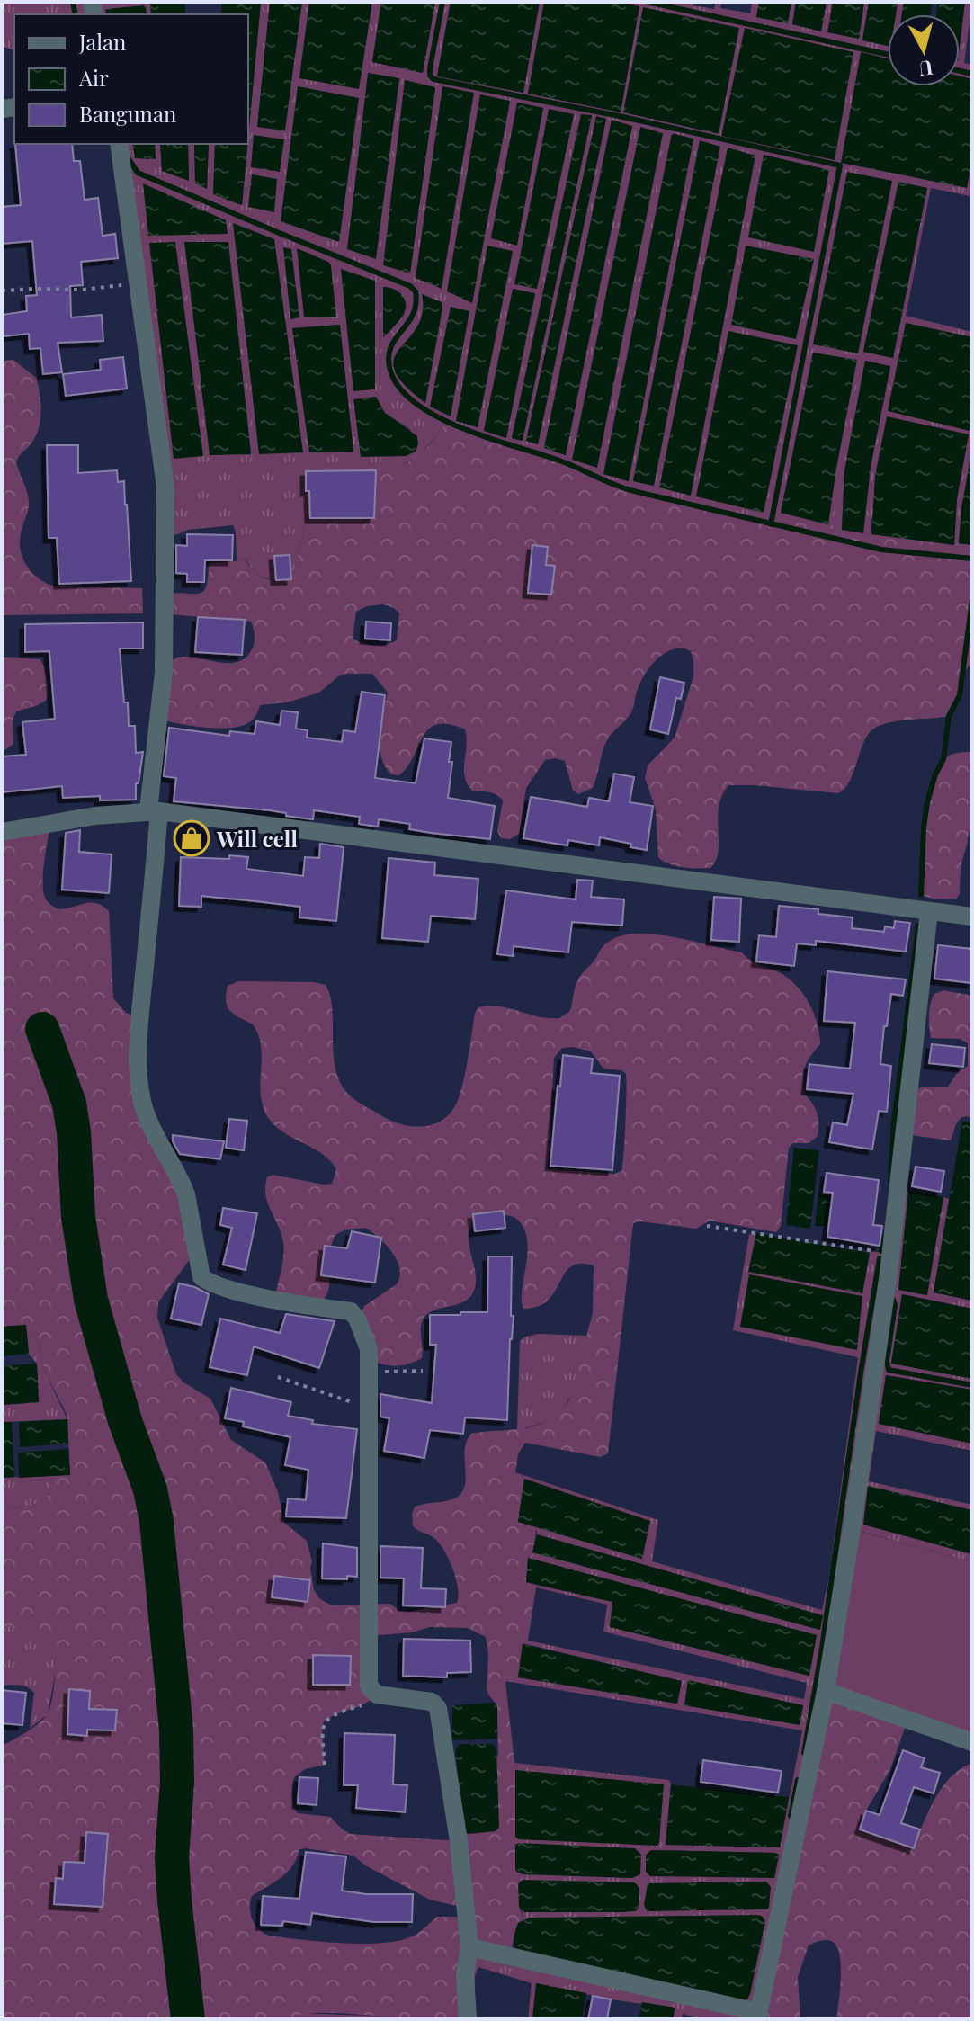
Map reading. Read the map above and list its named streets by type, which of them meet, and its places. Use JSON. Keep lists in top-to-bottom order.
{
  "places": {
    "shop": ["Will cell"]
  },
  "legend": ["Jalan", "Air", "Bangunan"],
  "north": "bottom"
}
